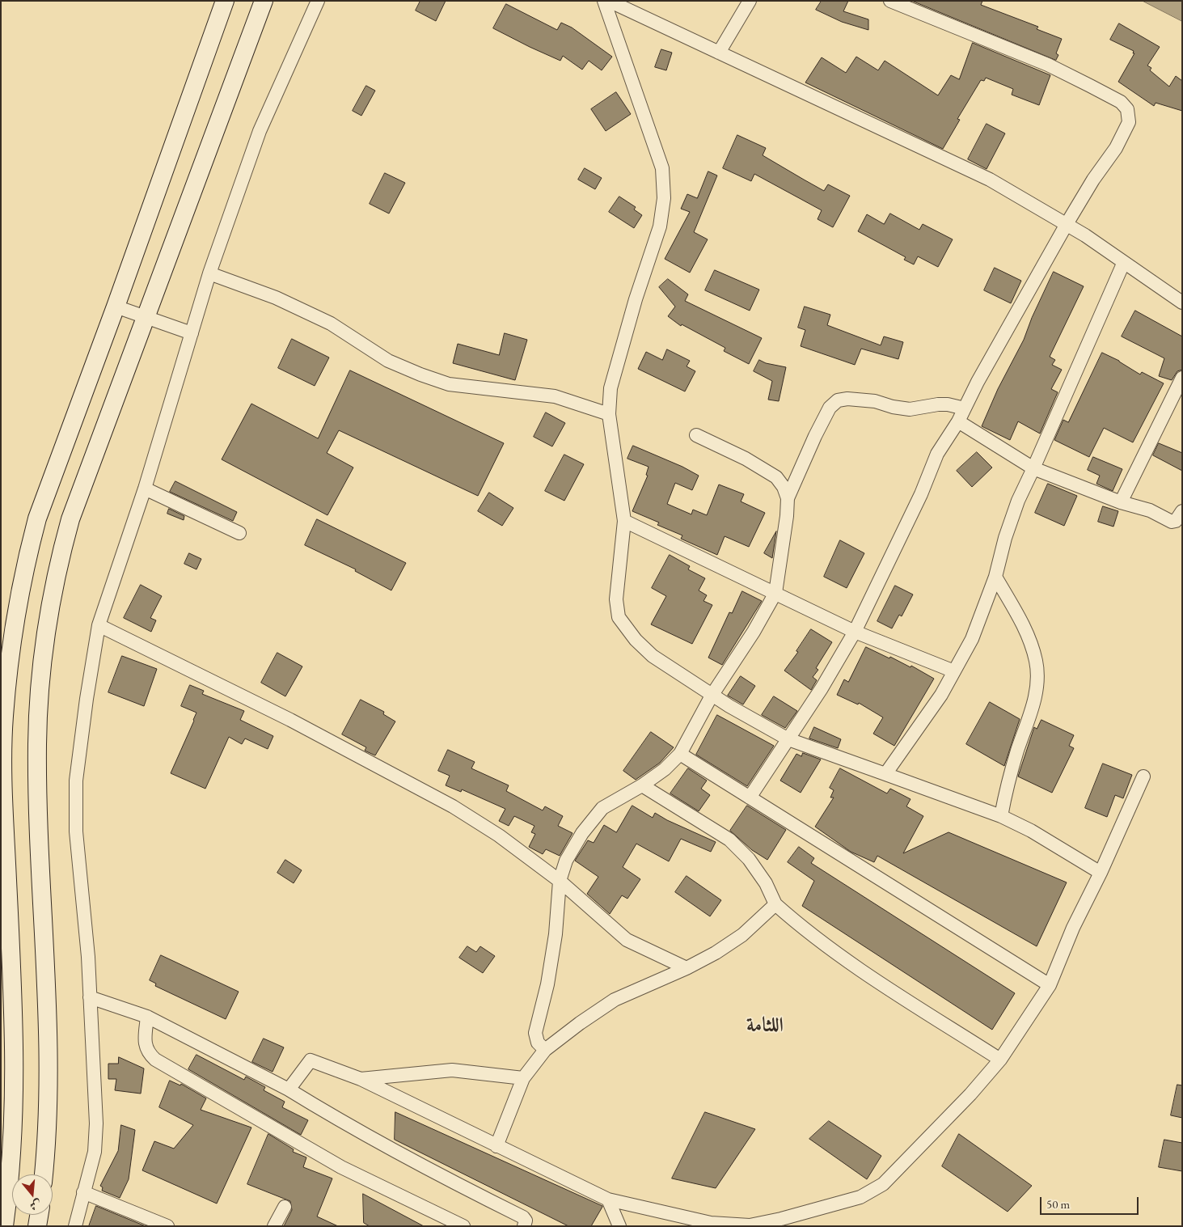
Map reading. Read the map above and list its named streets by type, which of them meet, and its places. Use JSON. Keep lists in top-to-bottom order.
{
  "districts": ["اللثامة"],
  "scale_bar": "50 m",
  "north": "bottom"
}
